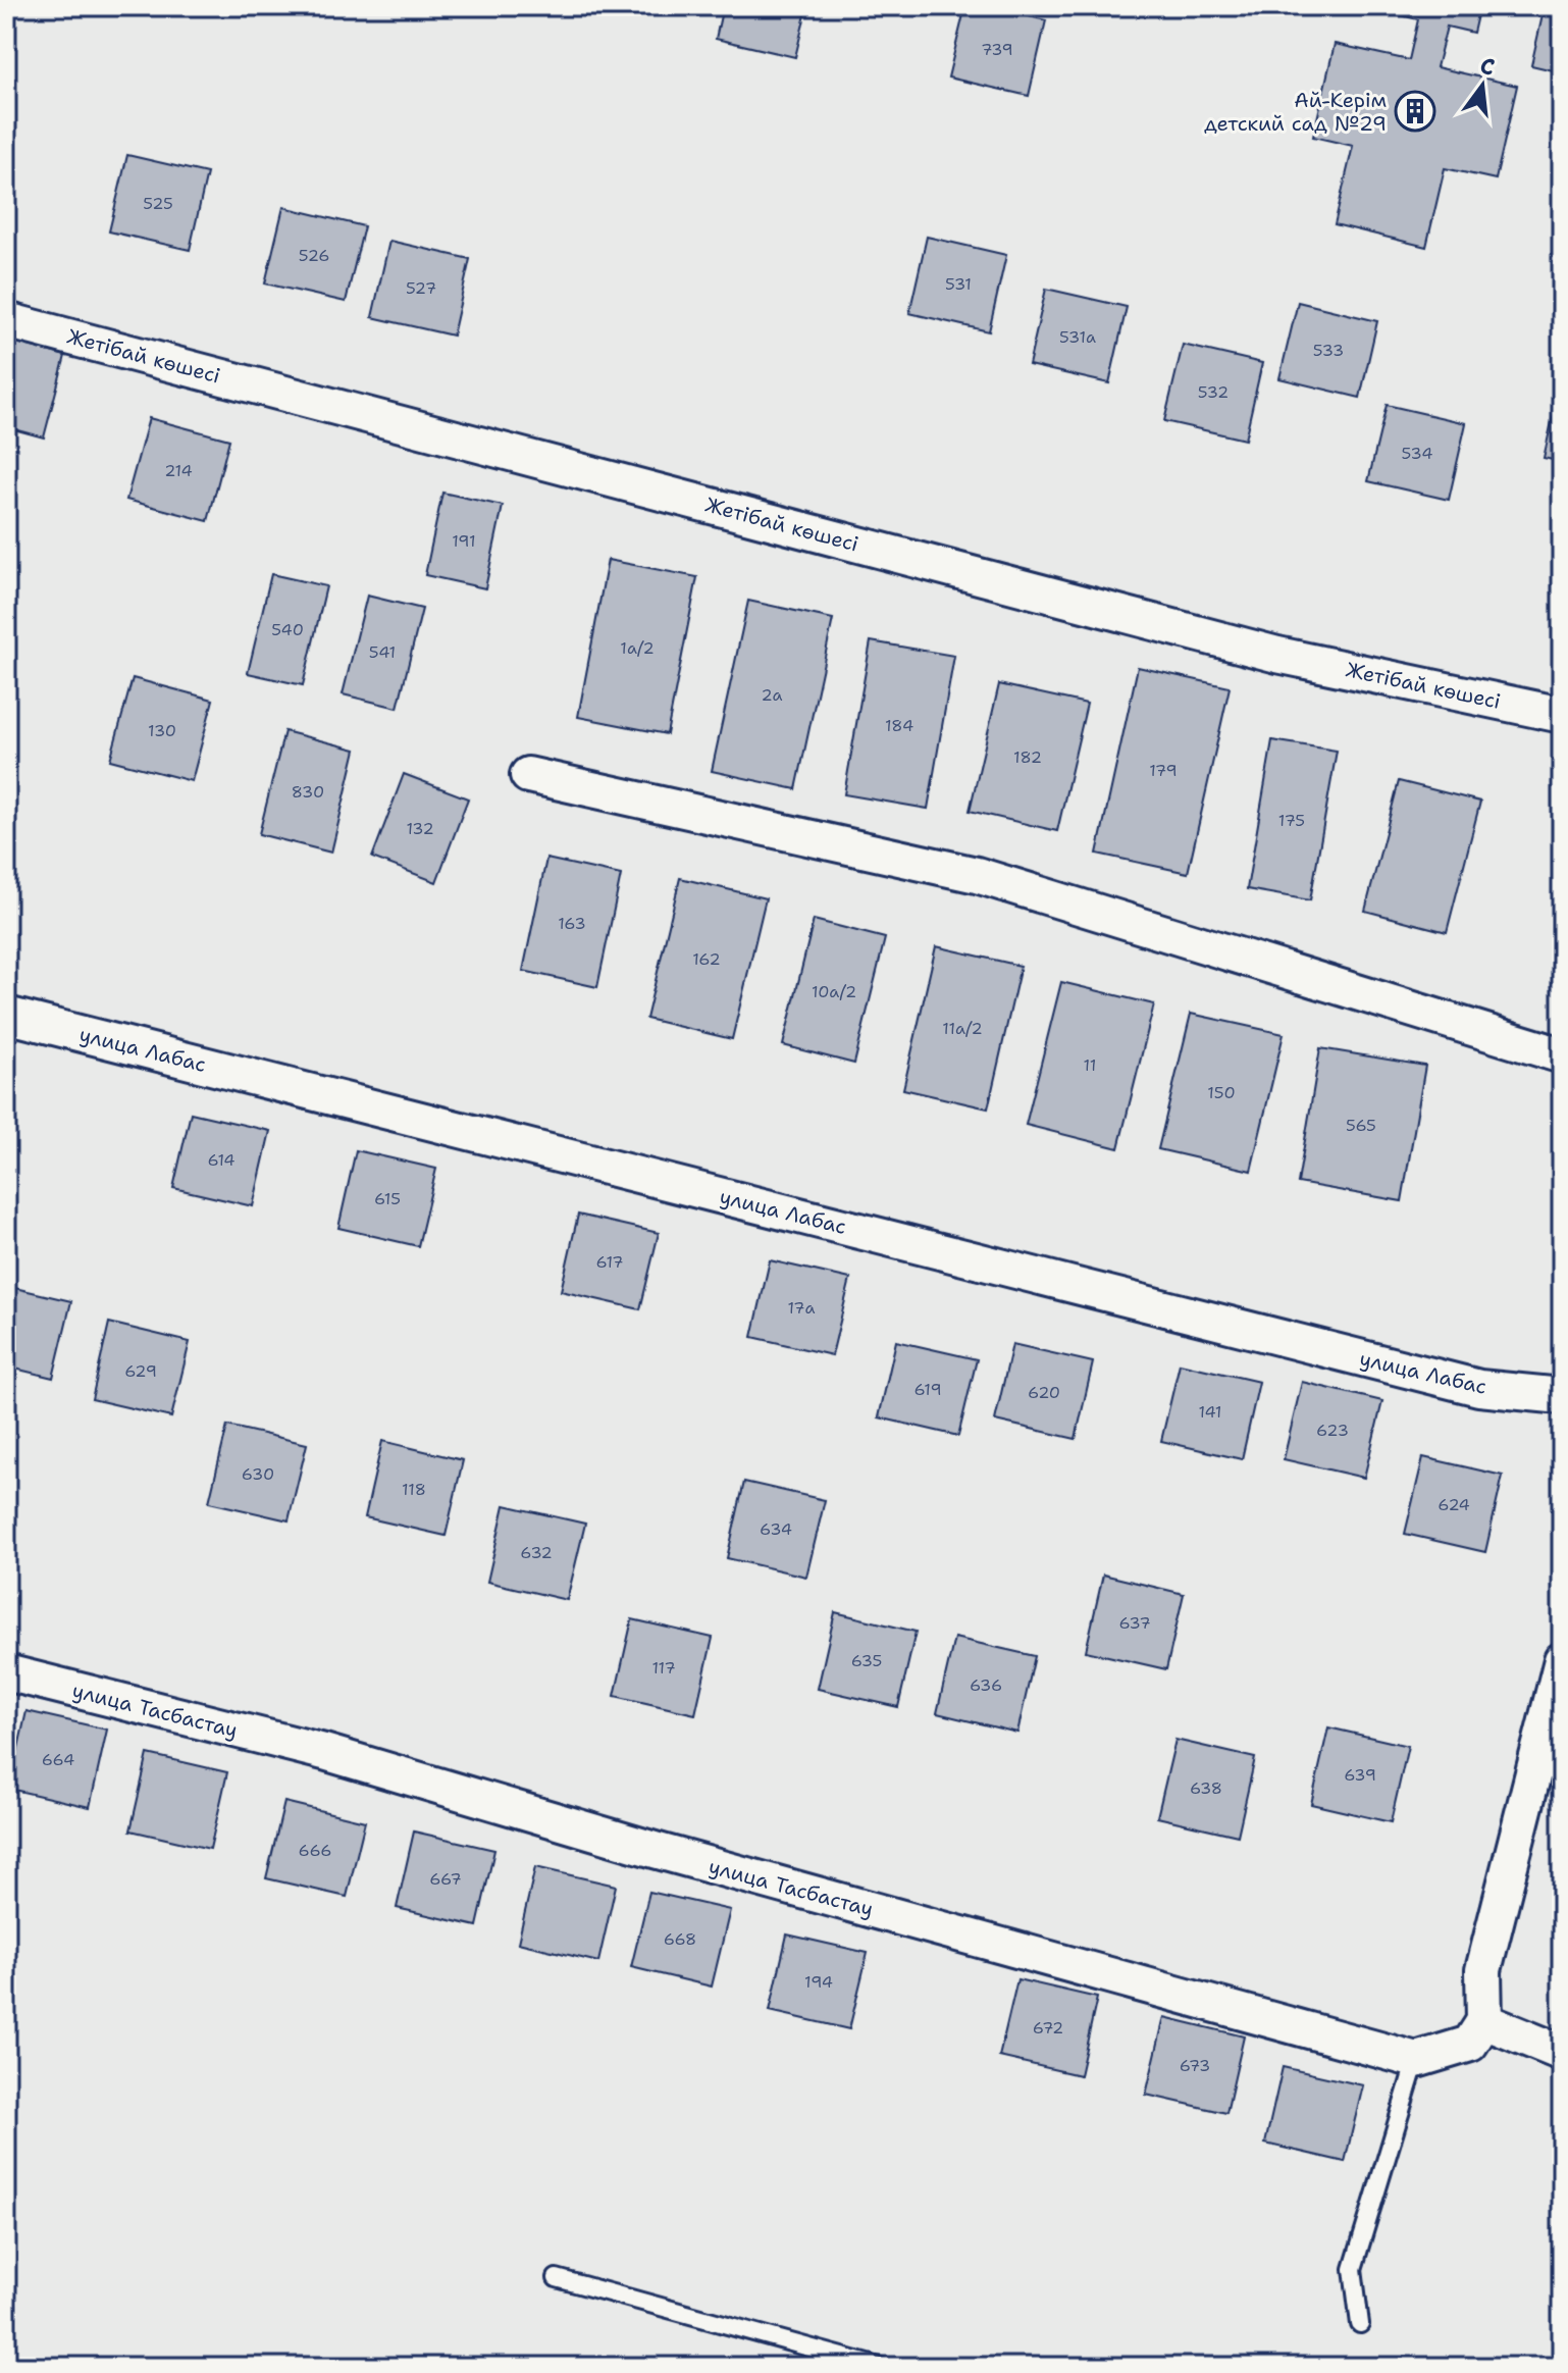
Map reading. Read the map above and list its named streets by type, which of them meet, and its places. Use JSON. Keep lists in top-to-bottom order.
{
  "streets": {
    "street": ["Жетібай көшесі", "улица Лабас", "улица Тасбастау"]
  },
  "places": {
    "building": ["Ай-Керім детский сад №29"]
  },
  "house_numbers": [
    "739",
    "525",
    "526",
    "531",
    "527",
    "531а",
    "533",
    "532",
    "534",
    "214",
    "191",
    "540",
    "1а/2",
    "541",
    "2а",
    "184",
    "130",
    "182",
    "179",
    "830",
    "175",
    "132",
    "163",
    "162",
    "10а/2",
    "11а/2",
    "11",
    "150",
    "565",
    "614",
    "615",
    "617",
    "17а",
    "629",
    "619",
    "620",
    "141",
    "623",
    "630",
    "118",
    "624",
    "634",
    "632",
    "637",
    "635",
    "117",
    "636",
    "664",
    "639",
    "638",
    "666",
    "667",
    "668",
    "194",
    "672",
    "673"
  ],
  "north": "top"
}
